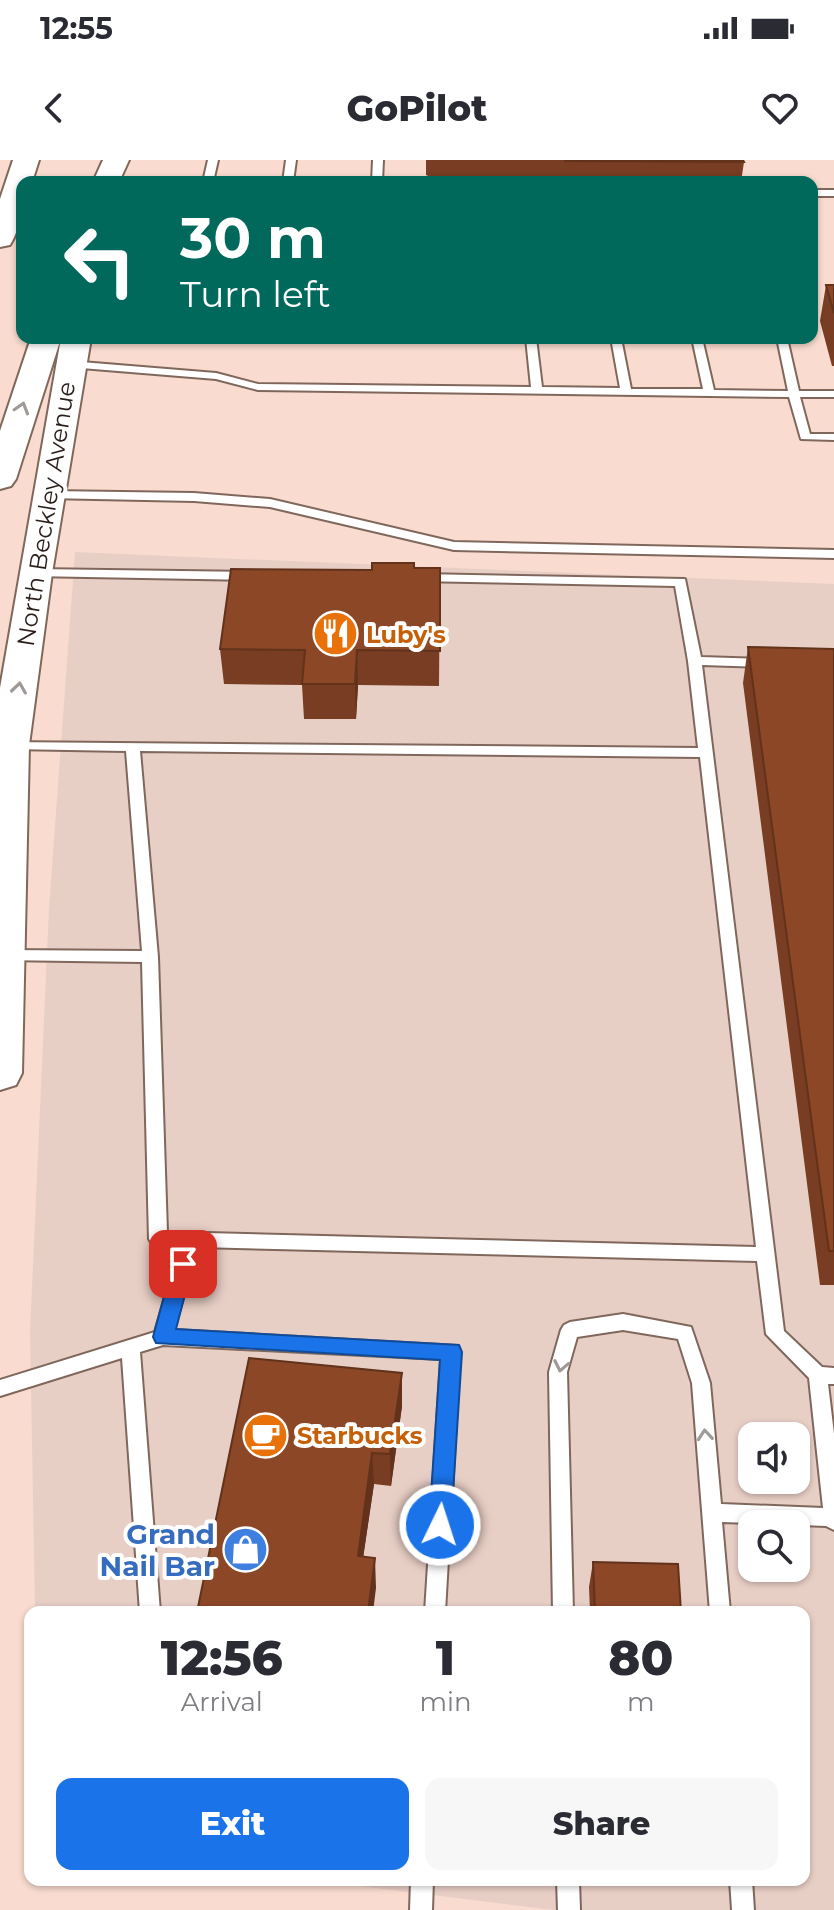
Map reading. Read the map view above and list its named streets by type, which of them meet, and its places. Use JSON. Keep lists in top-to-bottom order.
{
  "streets": {
    "main road": ["North Beckley Avenue"]
  },
  "places": {
    "restaurant": ["Luby's"],
    "cafe": ["Starbucks"],
    "shop": ["Grand Nail Bar"]
  },
  "page": {
    "status": "12:55",
    "header": "GoPilot",
    "turn": ["30 m", "Turn left"],
    "eta": [
      "12:56",
      "Arrival",
      "1",
      "min",
      "80",
      "m"
    ],
    "buttons": ["Exit", "Share"]
  }
}
